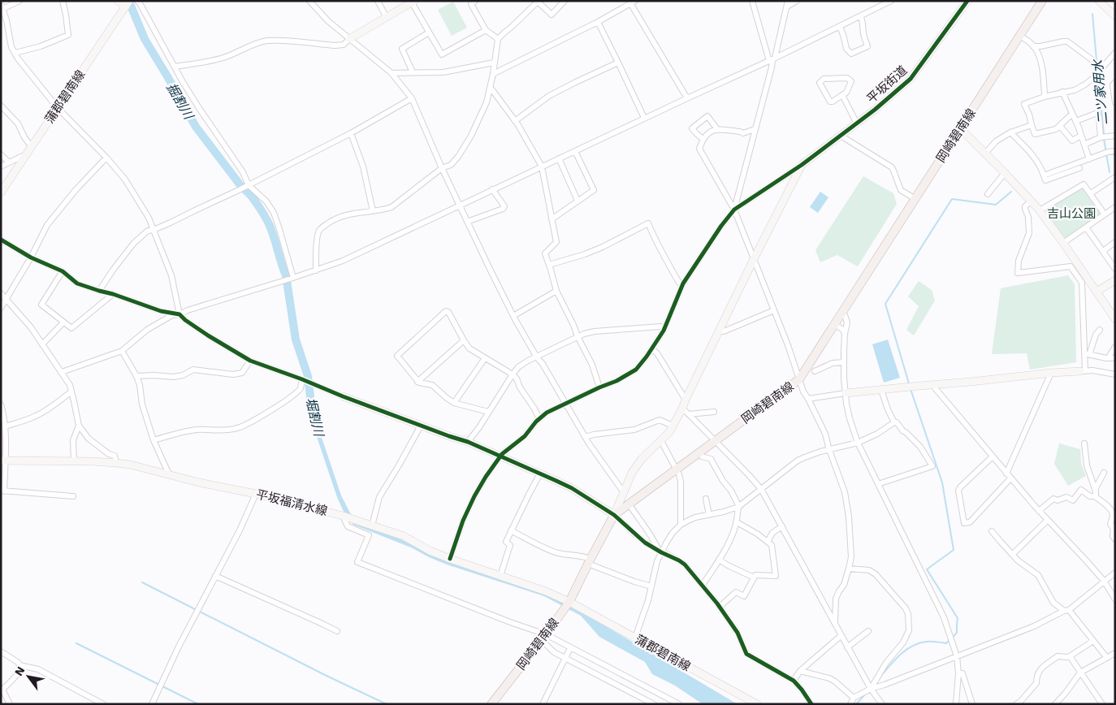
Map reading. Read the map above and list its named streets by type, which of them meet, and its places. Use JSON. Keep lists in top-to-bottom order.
{
  "streets": {
    "main road": ["岡崎碧南線"],
    "street": ["平坂街道", "蒲郡碧南線", "平坂福清水線"]
  },
  "crossings": [
    ["蒲郡碧南線", "岡崎碧南線"],
    ["蒲郡碧南線", "平坂福清水線"],
    ["岡崎碧南線", "平坂福清水線"]
  ],
  "water": ["二ツ家用水", "掘割川", "堀割川"],
  "parks": ["吉山公園"],
  "north": "top left"
}
